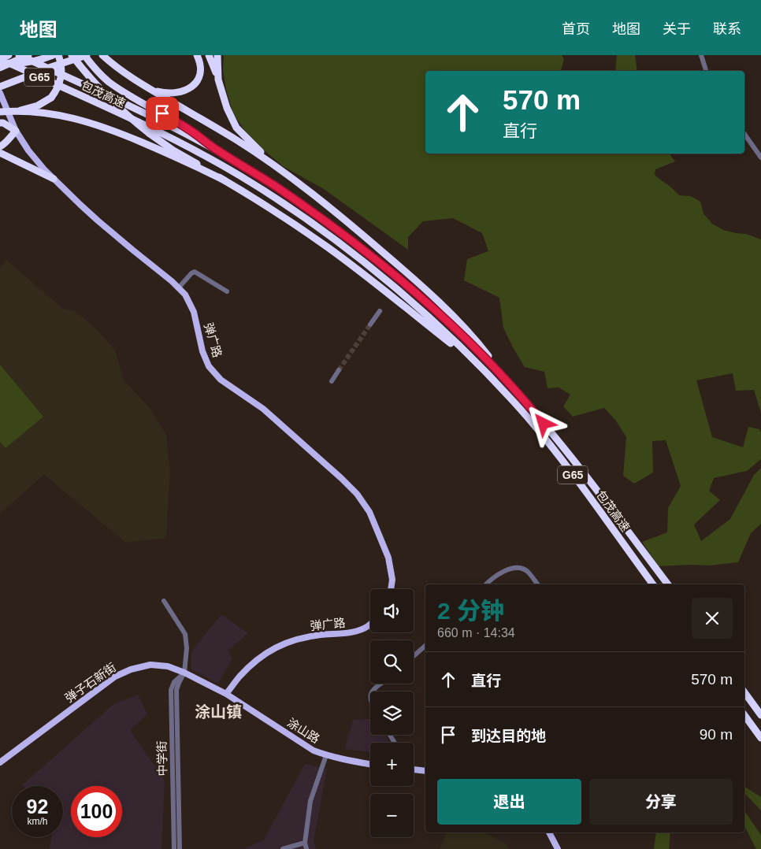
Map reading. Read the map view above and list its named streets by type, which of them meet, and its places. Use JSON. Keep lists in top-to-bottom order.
{
  "streets": {
    "highway": ["G65", "包茂高速"],
    "main road": ["弹广路", "弹子石新街", "涂山路"],
    "street": ["中学街"]
  },
  "crossings": [
    ["弹广路", "弹子石新街"],
    ["弹广路", "涂山路"],
    ["弹子石新街", "涂山路"],
    ["弹子石新街", "中学街"]
  ],
  "districts": ["涂山镇"],
  "page": {
    "header": "地图",
    "nav": [
      "首页",
      "地图",
      "关于",
      "联系"
    ],
    "turn": ["570 m", "直行"],
    "heading": ["2 分钟", "660 m · 14:34"],
    "map_buttons": ["+", "−"],
    "list": [
      {
        "name": "直行",
        "value": "570 m"
      },
      {
        "name": "到达目的地",
        "value": "90 m"
      }
    ],
    "buttons": ["退出", "分享"],
    "speed": "92 km/h",
    "limit": "100"
  }
}
